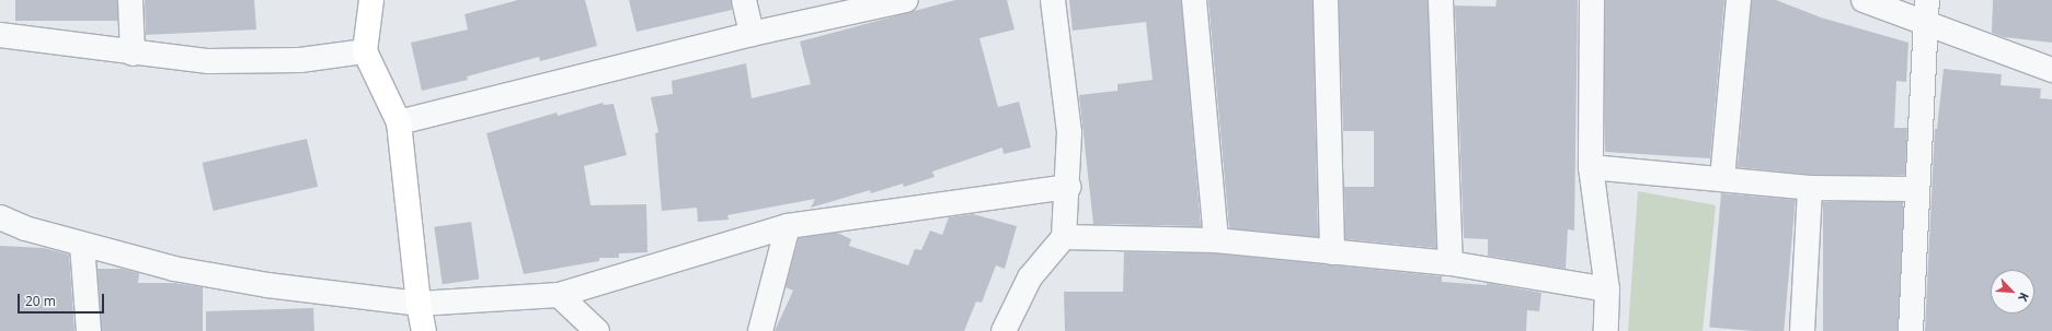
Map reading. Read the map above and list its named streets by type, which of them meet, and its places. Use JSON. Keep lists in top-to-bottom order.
{
  "scale_bar": "20 m",
  "north": "bottom right"
}
